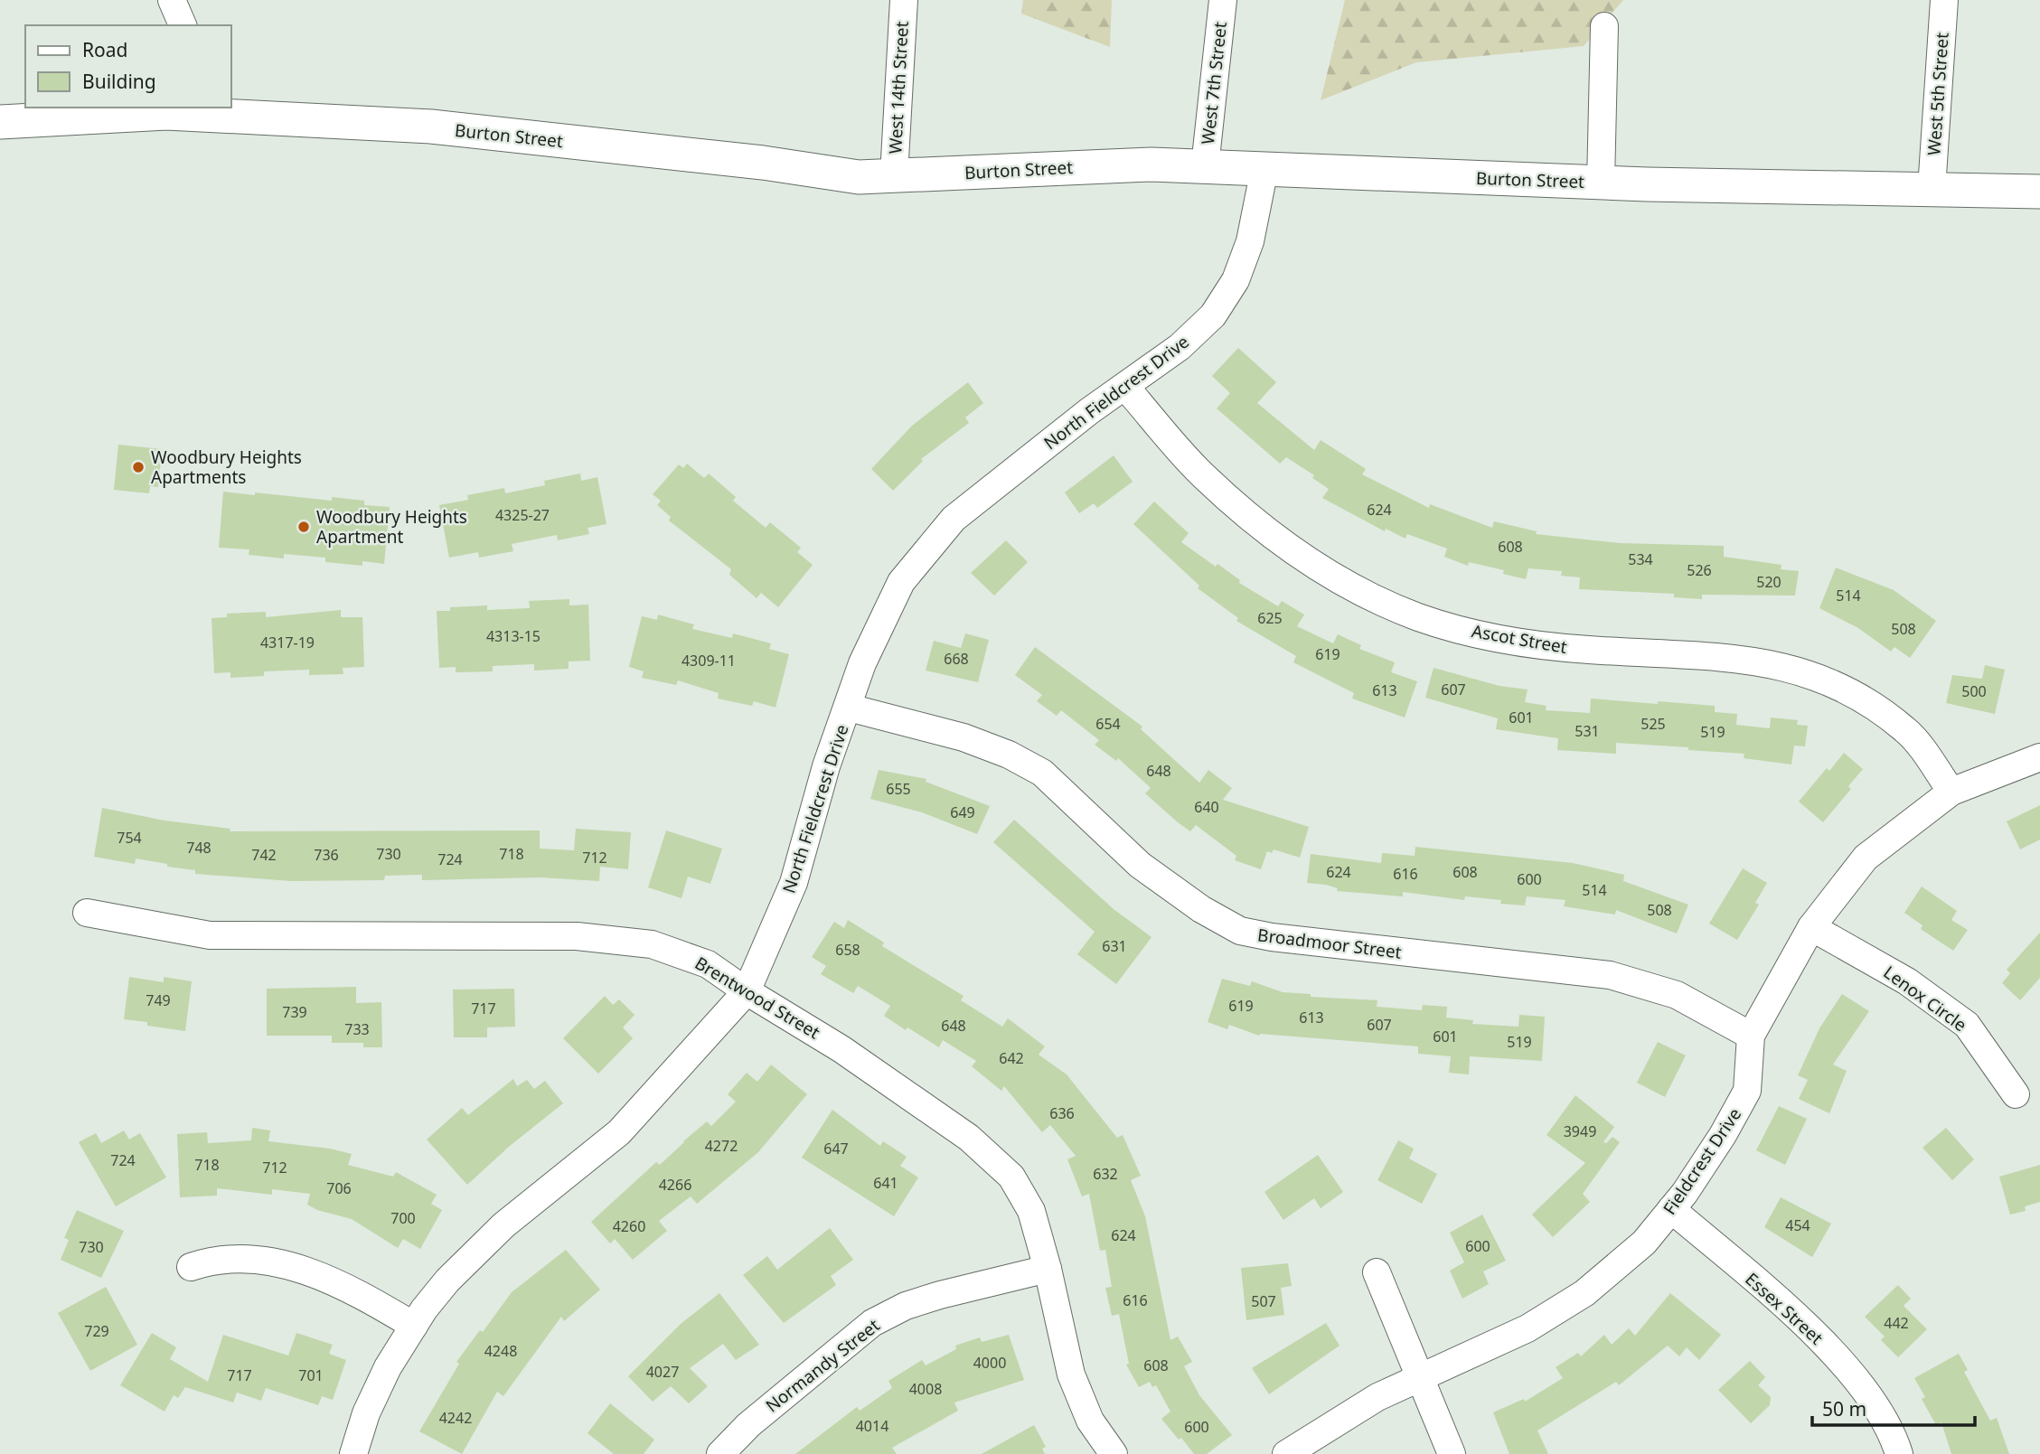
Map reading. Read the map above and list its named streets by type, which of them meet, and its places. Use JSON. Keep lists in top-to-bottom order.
{
  "streets": {
    "street": [
      "West 7th Street",
      "West 14th Street",
      "West 5th Street",
      "Burton Street",
      "North Fieldcrest Drive",
      "Ascot Street",
      "Broadmoor Street",
      "Brentwood Street",
      "Lenox Circle",
      "Fieldcrest Drive",
      "Essex Street",
      "Normandy Street"
    ]
  },
  "crossings": [
    ["West 7th Street", "Burton Street"],
    ["West 14th Street", "Burton Street"],
    ["West 5th Street", "Burton Street"],
    ["Burton Street", "North Fieldcrest Drive"],
    ["North Fieldcrest Drive", "Ascot Street"],
    ["North Fieldcrest Drive", "Broadmoor Street"],
    ["North Fieldcrest Drive", "Brentwood Street"],
    ["Ascot Street", "Fieldcrest Drive"],
    ["Broadmoor Street", "Fieldcrest Drive"],
    ["Brentwood Street", "Normandy Street"],
    ["Lenox Circle", "Fieldcrest Drive"],
    ["Fieldcrest Drive", "Essex Street"]
  ],
  "places": ["Woodbury Heights Apartments", "Woodbury Heights Apartment"],
  "house_numbers": [
    "624",
    "4325-27",
    "608",
    "534",
    "526",
    "520",
    "514",
    "625",
    "508",
    "4313-15",
    "4317-19",
    "619",
    "668",
    "4309-11",
    "607",
    "613",
    "500",
    "601",
    "654",
    "525",
    "531",
    "519",
    "648",
    "655",
    "640",
    "649",
    "754",
    "748",
    "730",
    "718",
    "742",
    "736",
    "712",
    "724",
    "624",
    "608",
    "616",
    "600",
    "514",
    "508",
    "631",
    "658",
    "749",
    "619",
    "717",
    "739",
    "613",
    "607",
    "648",
    "733",
    "601",
    "519",
    "642",
    "636",
    "3949",
    "4272",
    "647",
    "724",
    "718",
    "712",
    "632",
    "641",
    "4266",
    "706",
    "700",
    "454",
    "4260",
    "624",
    "600",
    "730",
    "616",
    "507",
    "442",
    "729",
    "4248",
    "4000",
    "608",
    "4027",
    "717",
    "701",
    "4008",
    "4242",
    "4014",
    "600"
  ],
  "legend": ["Road", "Building"],
  "scale_bar": "50 m"
}
